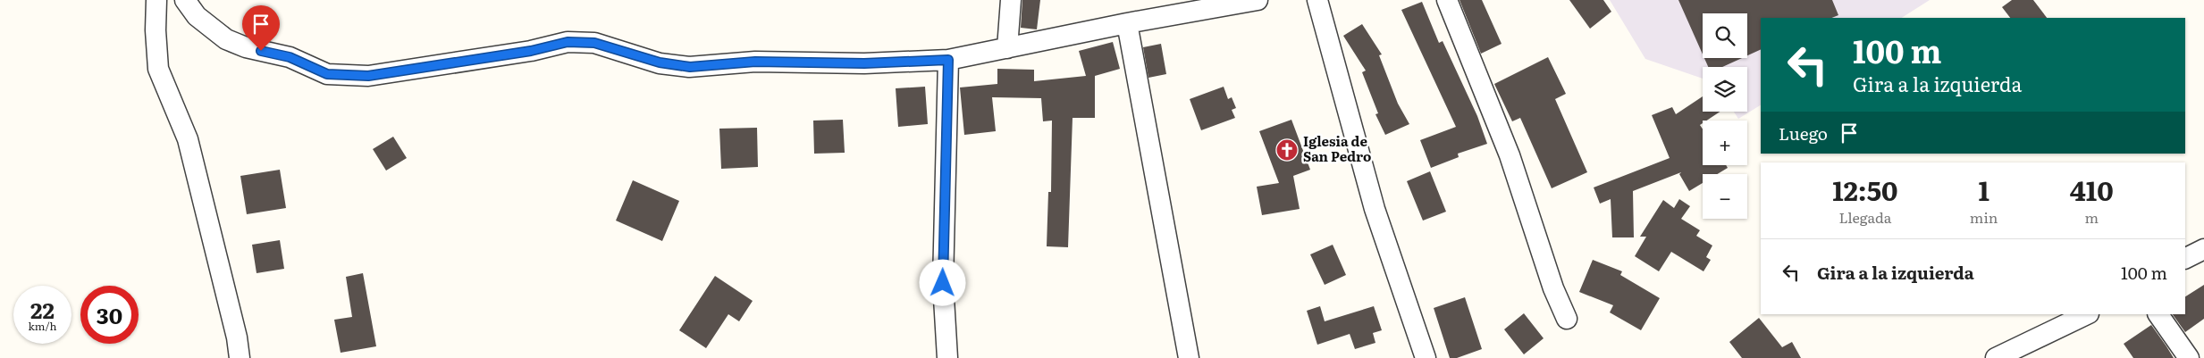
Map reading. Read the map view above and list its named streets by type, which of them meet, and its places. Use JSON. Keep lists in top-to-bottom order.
{
  "places": {
    "church": ["Iglesia de San Pedro"]
  },
  "page": {
    "map_buttons": ["+", "−"],
    "turn": ["100 m", "Gira a la izquierda"],
    "then": "Luego",
    "eta": [
      "12:50",
      "Llegada",
      "1",
      "min",
      "410",
      "m"
    ],
    "list": [
      {
        "name": "Gira a la izquierda",
        "value": "100 m"
      }
    ],
    "speed": "22 km/h",
    "limit": "30"
  }
}
